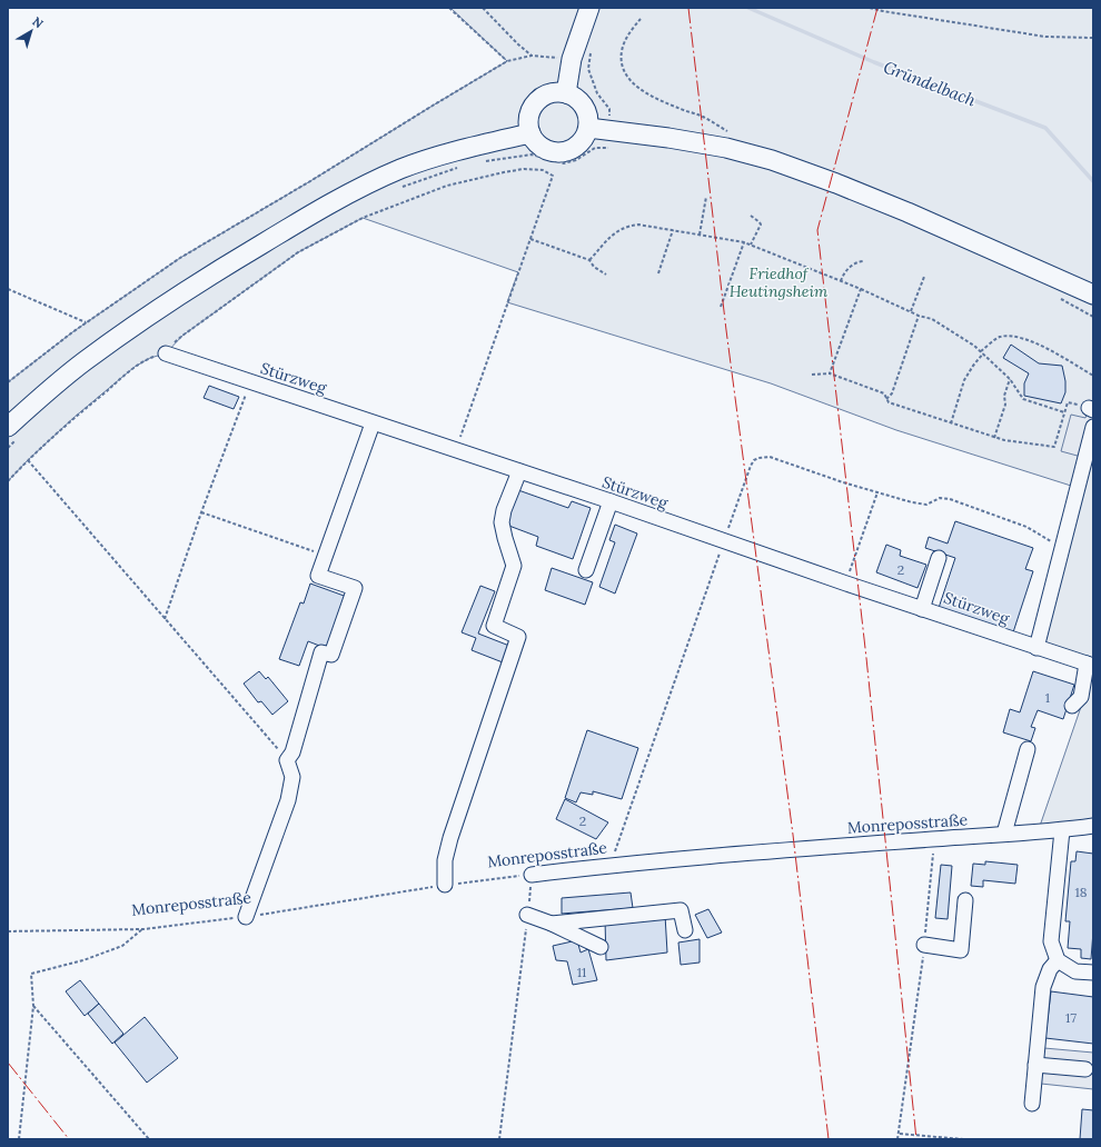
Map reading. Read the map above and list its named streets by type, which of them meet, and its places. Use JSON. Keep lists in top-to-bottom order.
{
  "streets": {
    "street": ["Stürzweg", "Monreposstraße"]
  },
  "water": ["Gründelbach"],
  "parks": ["Friedhof Heutingsheim"],
  "house_numbers": [
    "2",
    "1",
    "2",
    "18",
    "11",
    "17"
  ],
  "north": "top right"
}
